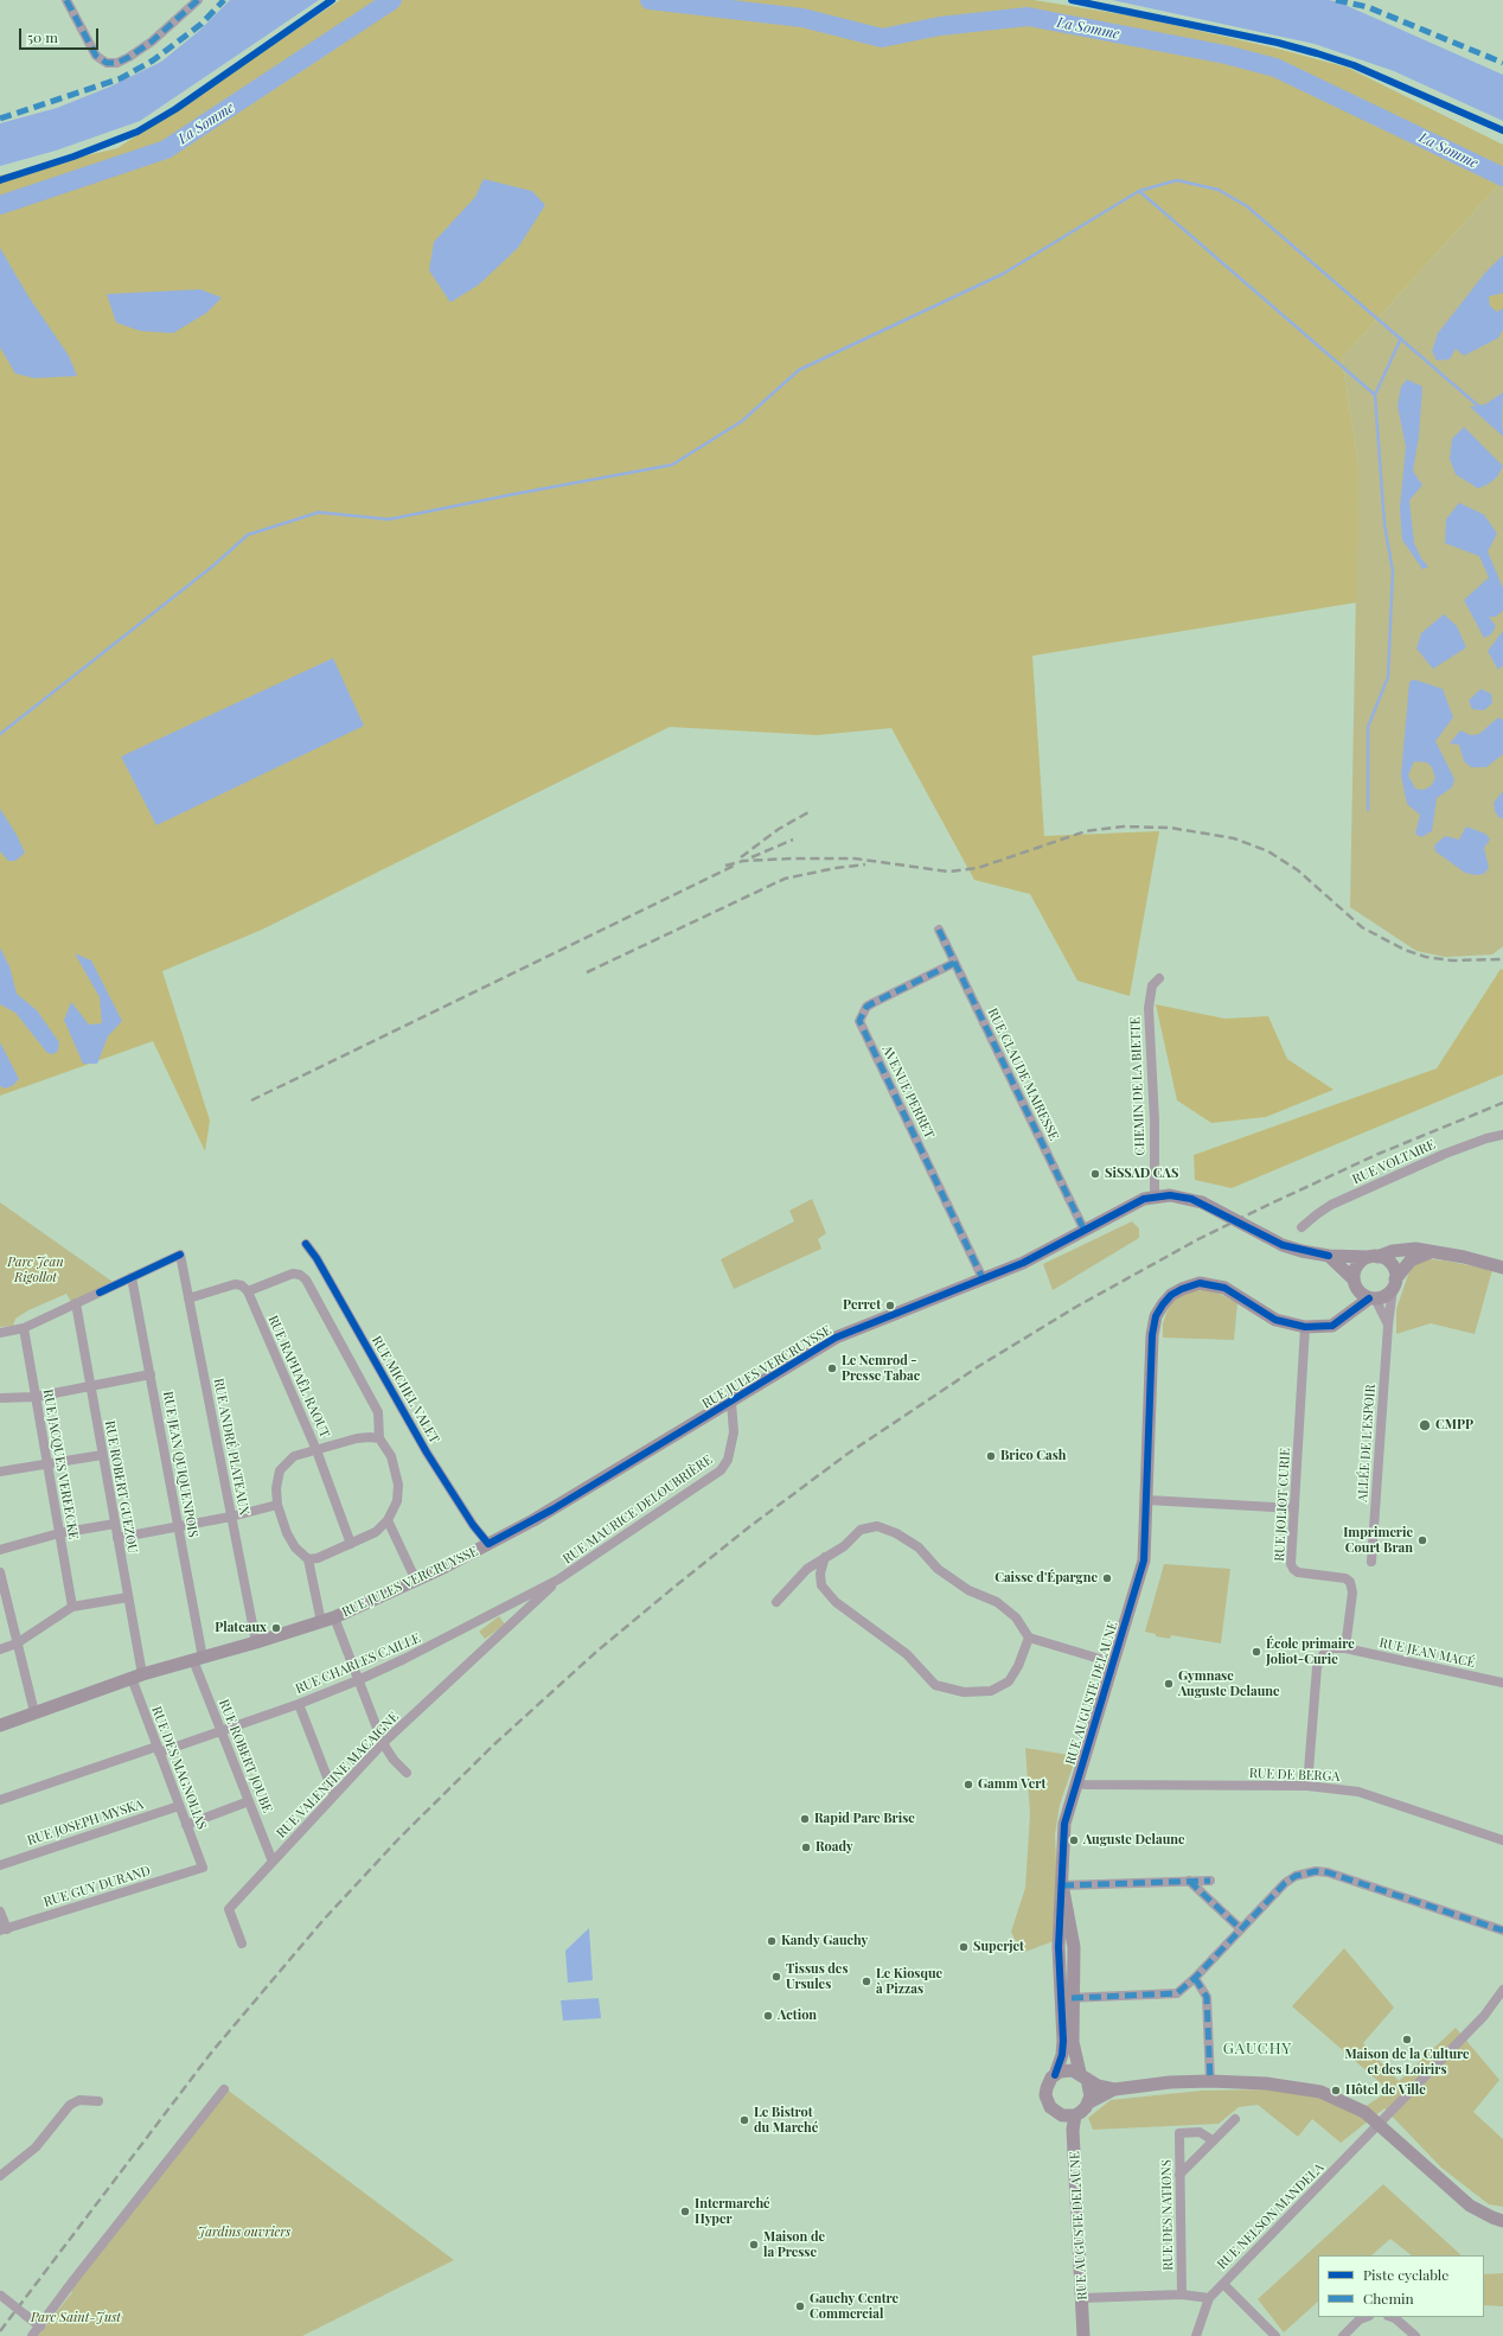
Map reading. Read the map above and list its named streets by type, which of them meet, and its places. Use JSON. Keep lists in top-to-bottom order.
{
  "streets": {
    "street": [
      "RUE CLAUDE MAIRESSE",
      "CHEMIN DE LA BIETTE",
      "AVENUE PERRET",
      "RUE VOLTAIRE",
      "RUE JULES VERCRUYSSE",
      "RUE RAPHAËL RAOUT",
      "RUE MICHEL VALET",
      "ALLÉE DE L'ESPOIR",
      "RUE ANDRÉ PLATEAUX",
      "RUE JACQUES VEREECKE",
      "RUE JEAN QUIQUENPOIS",
      "RUE ROBERT GUEZOU",
      "RUE JOLIOT CURIE",
      "RUE MAURICE DELOUBRIÈRE",
      "RUE JEAN MACÉ",
      "RUE CHARLES CAILLE",
      "RUE AUGUSTE DELAUNE",
      "RUE ROBERT JOUBE",
      "RUE DES MAGNOLIAS",
      "RUE VALENTINE MACAIGNE",
      "RUE DE BERGA",
      "RUE JOSEPH MYSKA",
      "RUE GUY DURAND",
      "RUE DES NATIONS",
      "RUE NELSON MANDELA"
    ]
  },
  "crossings": [
    ["RUE CLAUDE MAIRESSE", "AVENUE PERRET"],
    ["RUE CLAUDE MAIRESSE", "RUE JULES VERCRUYSSE"],
    ["CHEMIN DE LA BIETTE", "RUE JULES VERCRUYSSE"],
    ["AVENUE PERRET", "RUE JULES VERCRUYSSE"],
    ["RUE JULES VERCRUYSSE", "RUE MICHEL VALET"],
    ["RUE JULES VERCRUYSSE", "ALLÉE DE L'ESPOIR"],
    ["RUE JULES VERCRUYSSE", "RUE ANDRÉ PLATEAUX"],
    ["RUE JULES VERCRUYSSE", "RUE JEAN QUIQUENPOIS"],
    ["RUE JULES VERCRUYSSE", "RUE ROBERT GUEZOU"],
    ["RUE JULES VERCRUYSSE", "RUE MAURICE DELOUBRIÈRE"],
    ["RUE JULES VERCRUYSSE", "RUE ROBERT JOUBE"],
    ["RUE JULES VERCRUYSSE", "RUE DES MAGNOLIAS"],
    ["RUE ANDRÉ PLATEAUX", "RUE JEAN QUIQUENPOIS"],
    ["RUE JEAN QUIQUENPOIS", "RUE ROBERT JOUBE"],
    ["RUE ROBERT GUEZOU", "RUE DES MAGNOLIAS"],
    ["RUE JOLIOT CURIE", "RUE JEAN MACÉ"],
    ["RUE JOLIOT CURIE", "RUE AUGUSTE DELAUNE"],
    ["RUE MAURICE DELOUBRIÈRE", "RUE CHARLES CAILLE"],
    ["RUE MAURICE DELOUBRIÈRE", "RUE VALENTINE MACAIGNE"],
    ["RUE CHARLES CAILLE", "RUE ROBERT JOUBE"],
    ["RUE CHARLES CAILLE", "RUE DES MAGNOLIAS"],
    ["RUE CHARLES CAILLE", "RUE VALENTINE MACAIGNE"],
    ["RUE AUGUSTE DELAUNE", "RUE DE BERGA"],
    ["RUE ROBERT JOUBE", "RUE VALENTINE MACAIGNE"],
    ["RUE DES MAGNOLIAS", "RUE JOSEPH MYSKA"],
    ["RUE DES MAGNOLIAS", "RUE GUY DURAND"]
  ],
  "districts": ["GAUCHY"],
  "water": ["La Somme"],
  "parks": ["Parc Jean Rigollot", "Jardins ouvriers", "Parc Saint-Just"],
  "places": [
    "SiSSAD CAS",
    "Perret",
    "Le Nemrod - Presse Tabac",
    "CMPP",
    "Brico Cash",
    "Imprimerie Court Bran",
    "Caisse d'Épargne",
    "Plateaux",
    "École primaire Joliot-Curie",
    "Gymnase Auguste Delaune",
    "Gamm Vert",
    "Rapid Pare Brise",
    "Auguste Delaune",
    "Roady",
    "Kandy Gauchy",
    "Superjet",
    "Tissus des Ursules",
    "Le Kiosque à Pizzas",
    "Action",
    "Maison de la Culture et des Loirirs",
    "Hôtel de Ville",
    "Le Bistrot du Marché",
    "Intermarché Hyper",
    "Maison de la Presse",
    "Gauchy Centre Commercial"
  ],
  "legend": ["Piste cyclable", "Chemin"],
  "scale_bar": "50 m"
}
